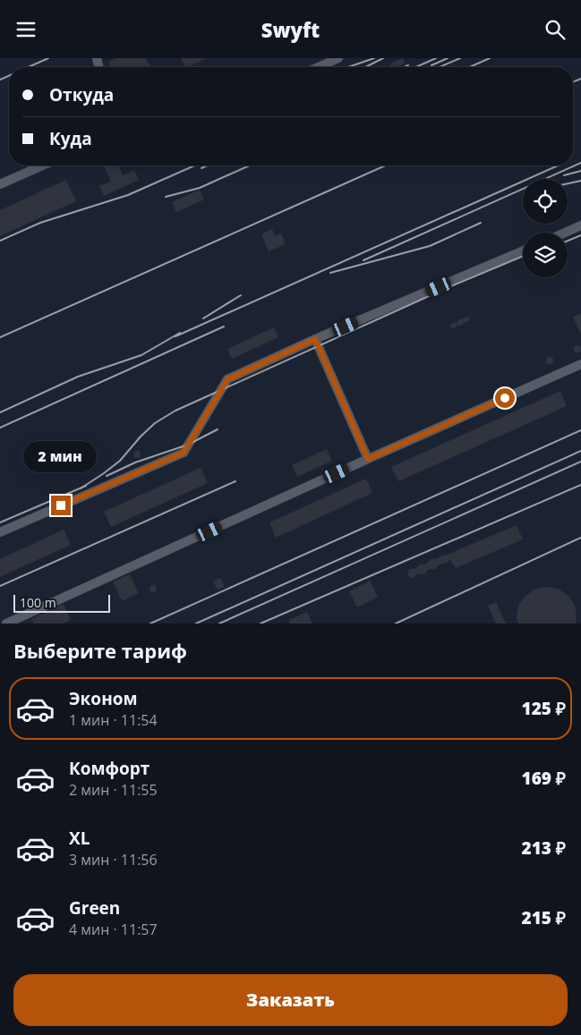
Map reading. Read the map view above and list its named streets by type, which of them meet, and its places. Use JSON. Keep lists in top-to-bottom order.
{
  "scale_bar": "100 m",
  "page": {
    "header": "Swyft",
    "banner": ["Откуда", "Куда"],
    "bubble": "2 мин",
    "scale": "100 m",
    "heading": "Выберите тариф",
    "list": [
      {
        "name": "Эконом",
        "note": "1 мин · 11:54",
        "value": "125 ₽"
      },
      {
        "name": "Комфорт",
        "note": "2 мин · 11:55",
        "value": "169 ₽"
      },
      {
        "name": "XL",
        "note": "3 мин · 11:56",
        "value": "213 ₽"
      },
      {
        "name": "Green",
        "note": "4 мин · 11:57",
        "value": "215 ₽"
      }
    ],
    "buttons": "Заказать"
  }
}
